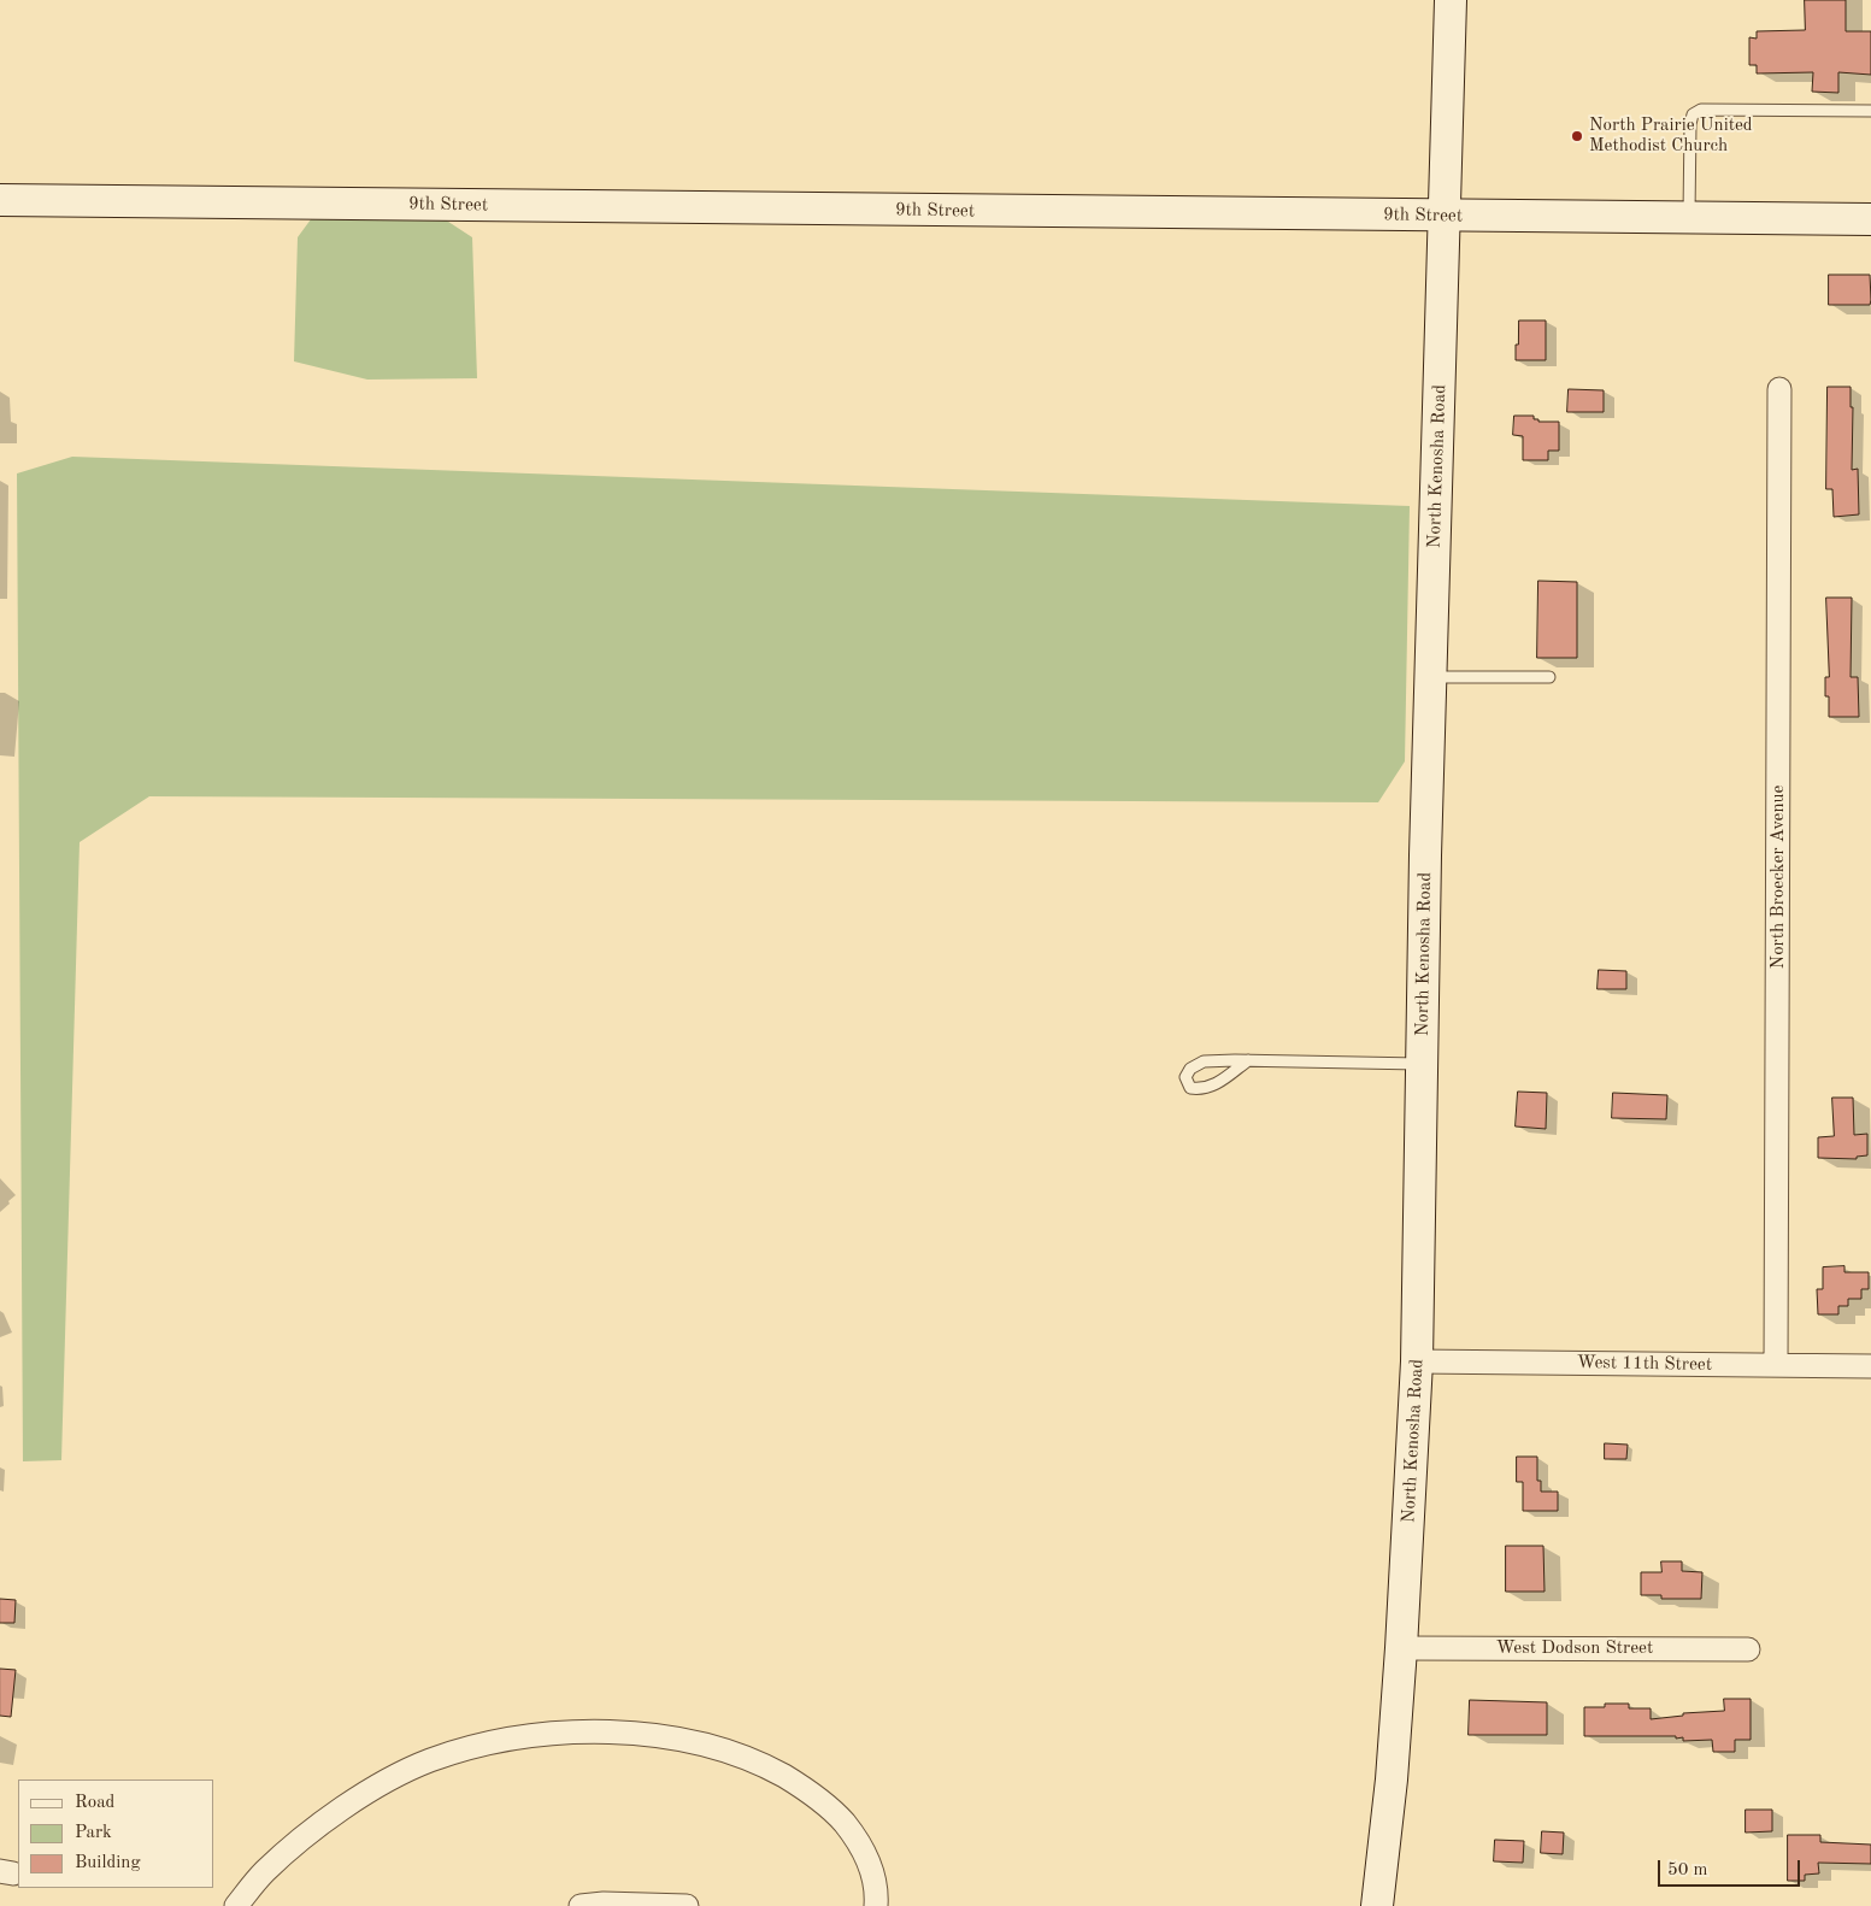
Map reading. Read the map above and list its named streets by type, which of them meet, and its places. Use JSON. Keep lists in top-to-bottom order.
{
  "streets": {
    "street": [
      "9th Street",
      "North Kenosha Road",
      "North Broecker Avenue",
      "West 11th Street",
      "West Dodson Street"
    ]
  },
  "crossings": [
    ["9th Street", "North Kenosha Road"],
    ["North Kenosha Road", "West 11th Street"],
    ["North Kenosha Road", "West Dodson Street"],
    ["North Broecker Avenue", "West 11th Street"]
  ],
  "places": ["North Prairie United Methodist Church"],
  "legend": ["Road", "Park", "Building"],
  "scale_bar": "50 m"
}
